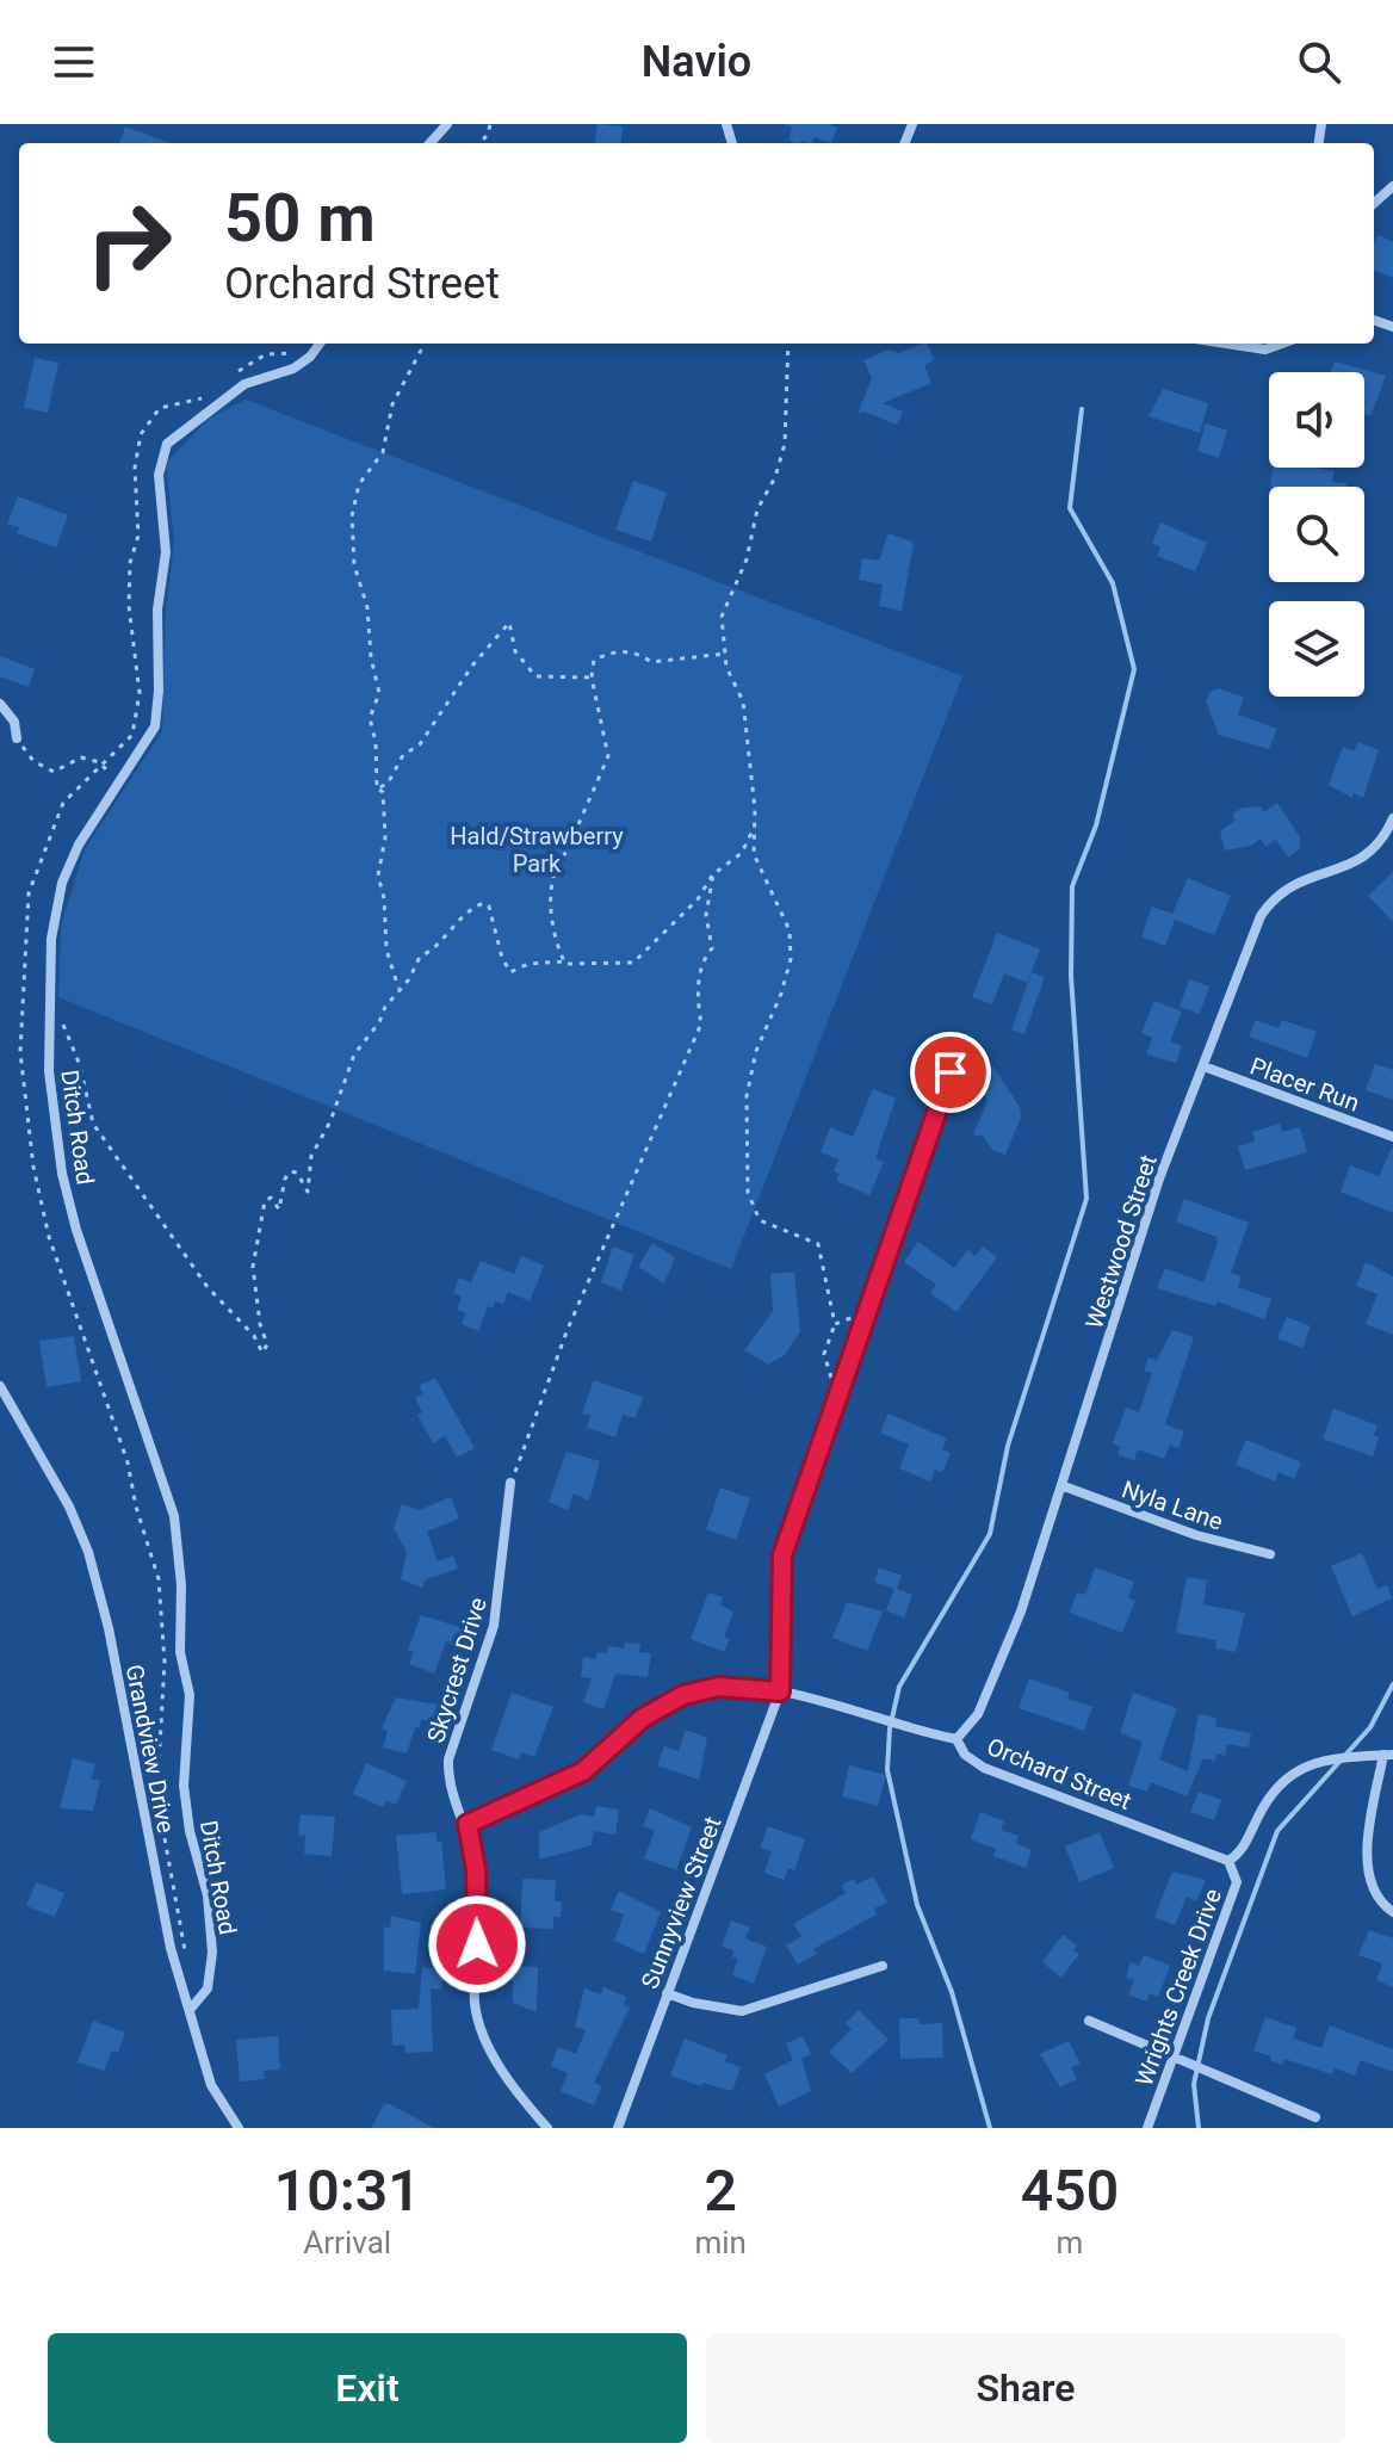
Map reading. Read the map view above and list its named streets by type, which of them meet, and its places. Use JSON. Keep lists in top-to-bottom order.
{
  "streets": {
    "street": [
      "Placer Run",
      "Ditch Road",
      "Westwood Street",
      "Nyla Lane",
      "Skycrest Drive",
      "Grandview Drive",
      "Orchard Street",
      "Sunnyview Street",
      "Wrights Creek Drive"
    ]
  },
  "crossings": [
    ["Placer Run", "Westwood Street"],
    ["Ditch Road", "Grandview Drive"],
    ["Westwood Street", "Nyla Lane"],
    ["Westwood Street", "Orchard Street"],
    ["Skycrest Drive", "Orchard Street"],
    ["Orchard Street", "Sunnyview Street"],
    ["Orchard Street", "Wrights Creek Drive"]
  ],
  "parks": ["Hald/Strawberry Park"],
  "page": {
    "header": "Navio",
    "turn": ["50 m", "Orchard Street"],
    "eta": [
      "10:31",
      "Arrival",
      "2",
      "min",
      "450",
      "m"
    ],
    "buttons": ["Exit", "Share"]
  }
}
